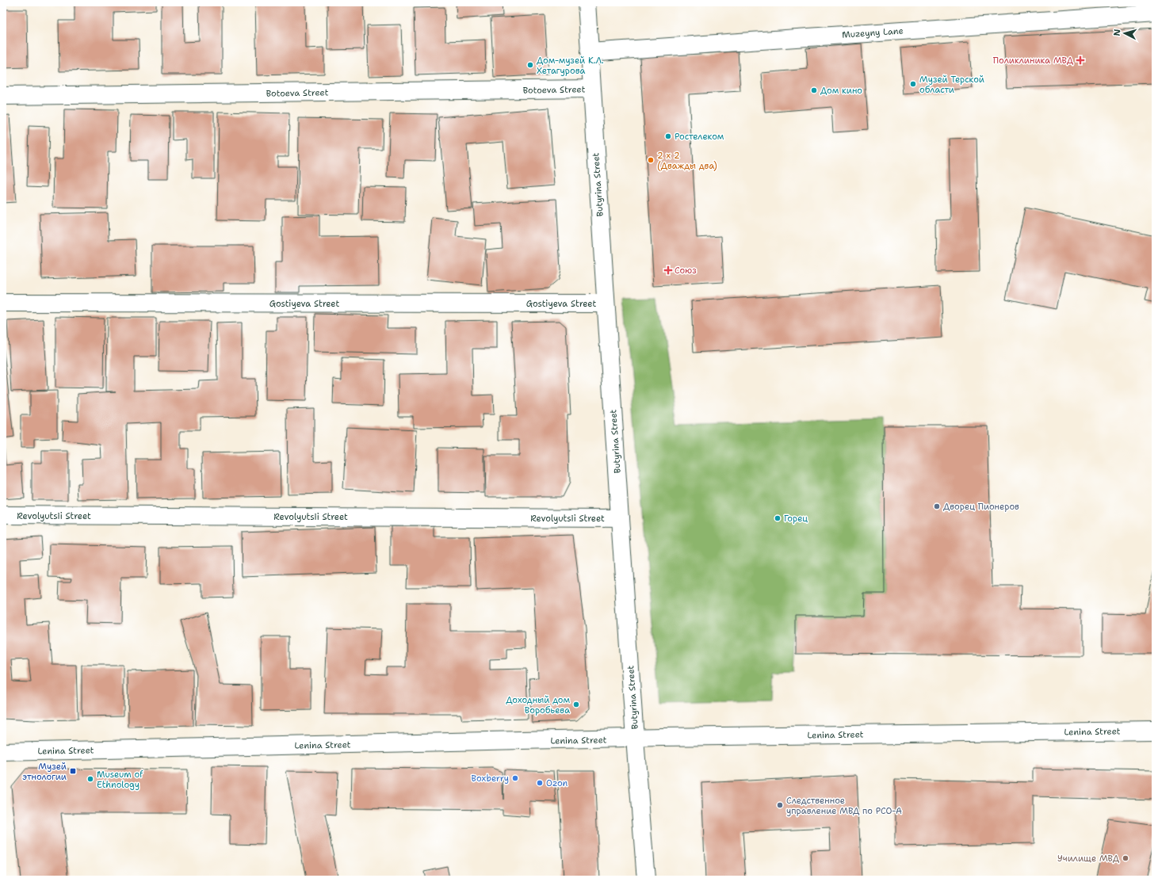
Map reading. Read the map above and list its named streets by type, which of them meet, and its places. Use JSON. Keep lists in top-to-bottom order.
{
  "streets": {
    "street": [
      "Muzeyny Lane",
      "Botoeva Street",
      "Butyrina Street",
      "Gostiyeva Street",
      "Revolyutsii Street",
      "Lenina Street"
    ]
  },
  "crossings": [
    ["Muzeyny Lane", "Butyrina Street"],
    ["Botoeva Street", "Butyrina Street"],
    ["Butyrina Street", "Gostiyeva Street"],
    ["Butyrina Street", "Revolyutsii Street"],
    ["Butyrina Street", "Lenina Street"]
  ],
  "places": {
    "health": ["Поликлиника МВД", "Союз"],
    "other": [
      "Дом-музей К.Л. Хетагурова",
      "Музей Терской области",
      "Дом кино",
      "Ростелеком",
      "2 х 2 (Дважды два)",
      "Дворец Пионеров",
      "Горец",
      "Доходный дом Воробьева",
      "Boxberry",
      "Museum of Ethnology",
      "Ozon",
      "Следственное управление МВД по РСО-А",
      "Училище МВД"
    ],
    "transit": ["Музей этнологии"]
  },
  "north": "left"
}
